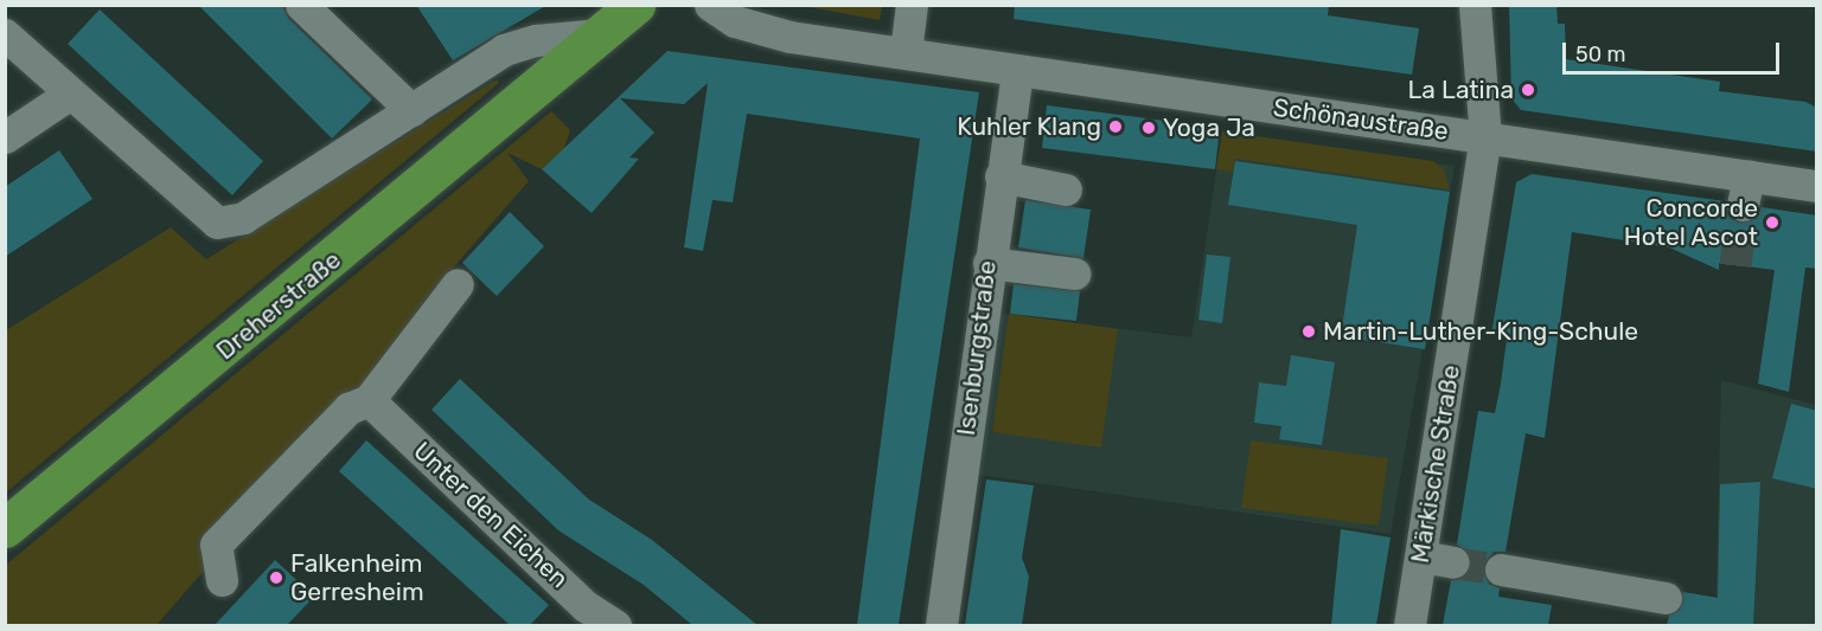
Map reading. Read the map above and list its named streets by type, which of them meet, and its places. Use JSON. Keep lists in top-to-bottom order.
{
  "streets": {
    "main road": ["Dreherstraße"],
    "street": [
      "Schönaustraße",
      "Isenburgstraße",
      "Märkische Straße",
      "Unter den Eichen"
    ]
  },
  "crossings": [
    ["Schönaustraße", "Isenburgstraße"],
    ["Schönaustraße", "Märkische Straße"]
  ],
  "places": [
    "La Latina",
    "Kuhler Klang",
    "Yoga Ja",
    "Concorde Hotel Ascot",
    "Martin-Luther-King-Schule",
    "Falkenheim Gerresheim"
  ],
  "scale_bar": "50 m"
}
